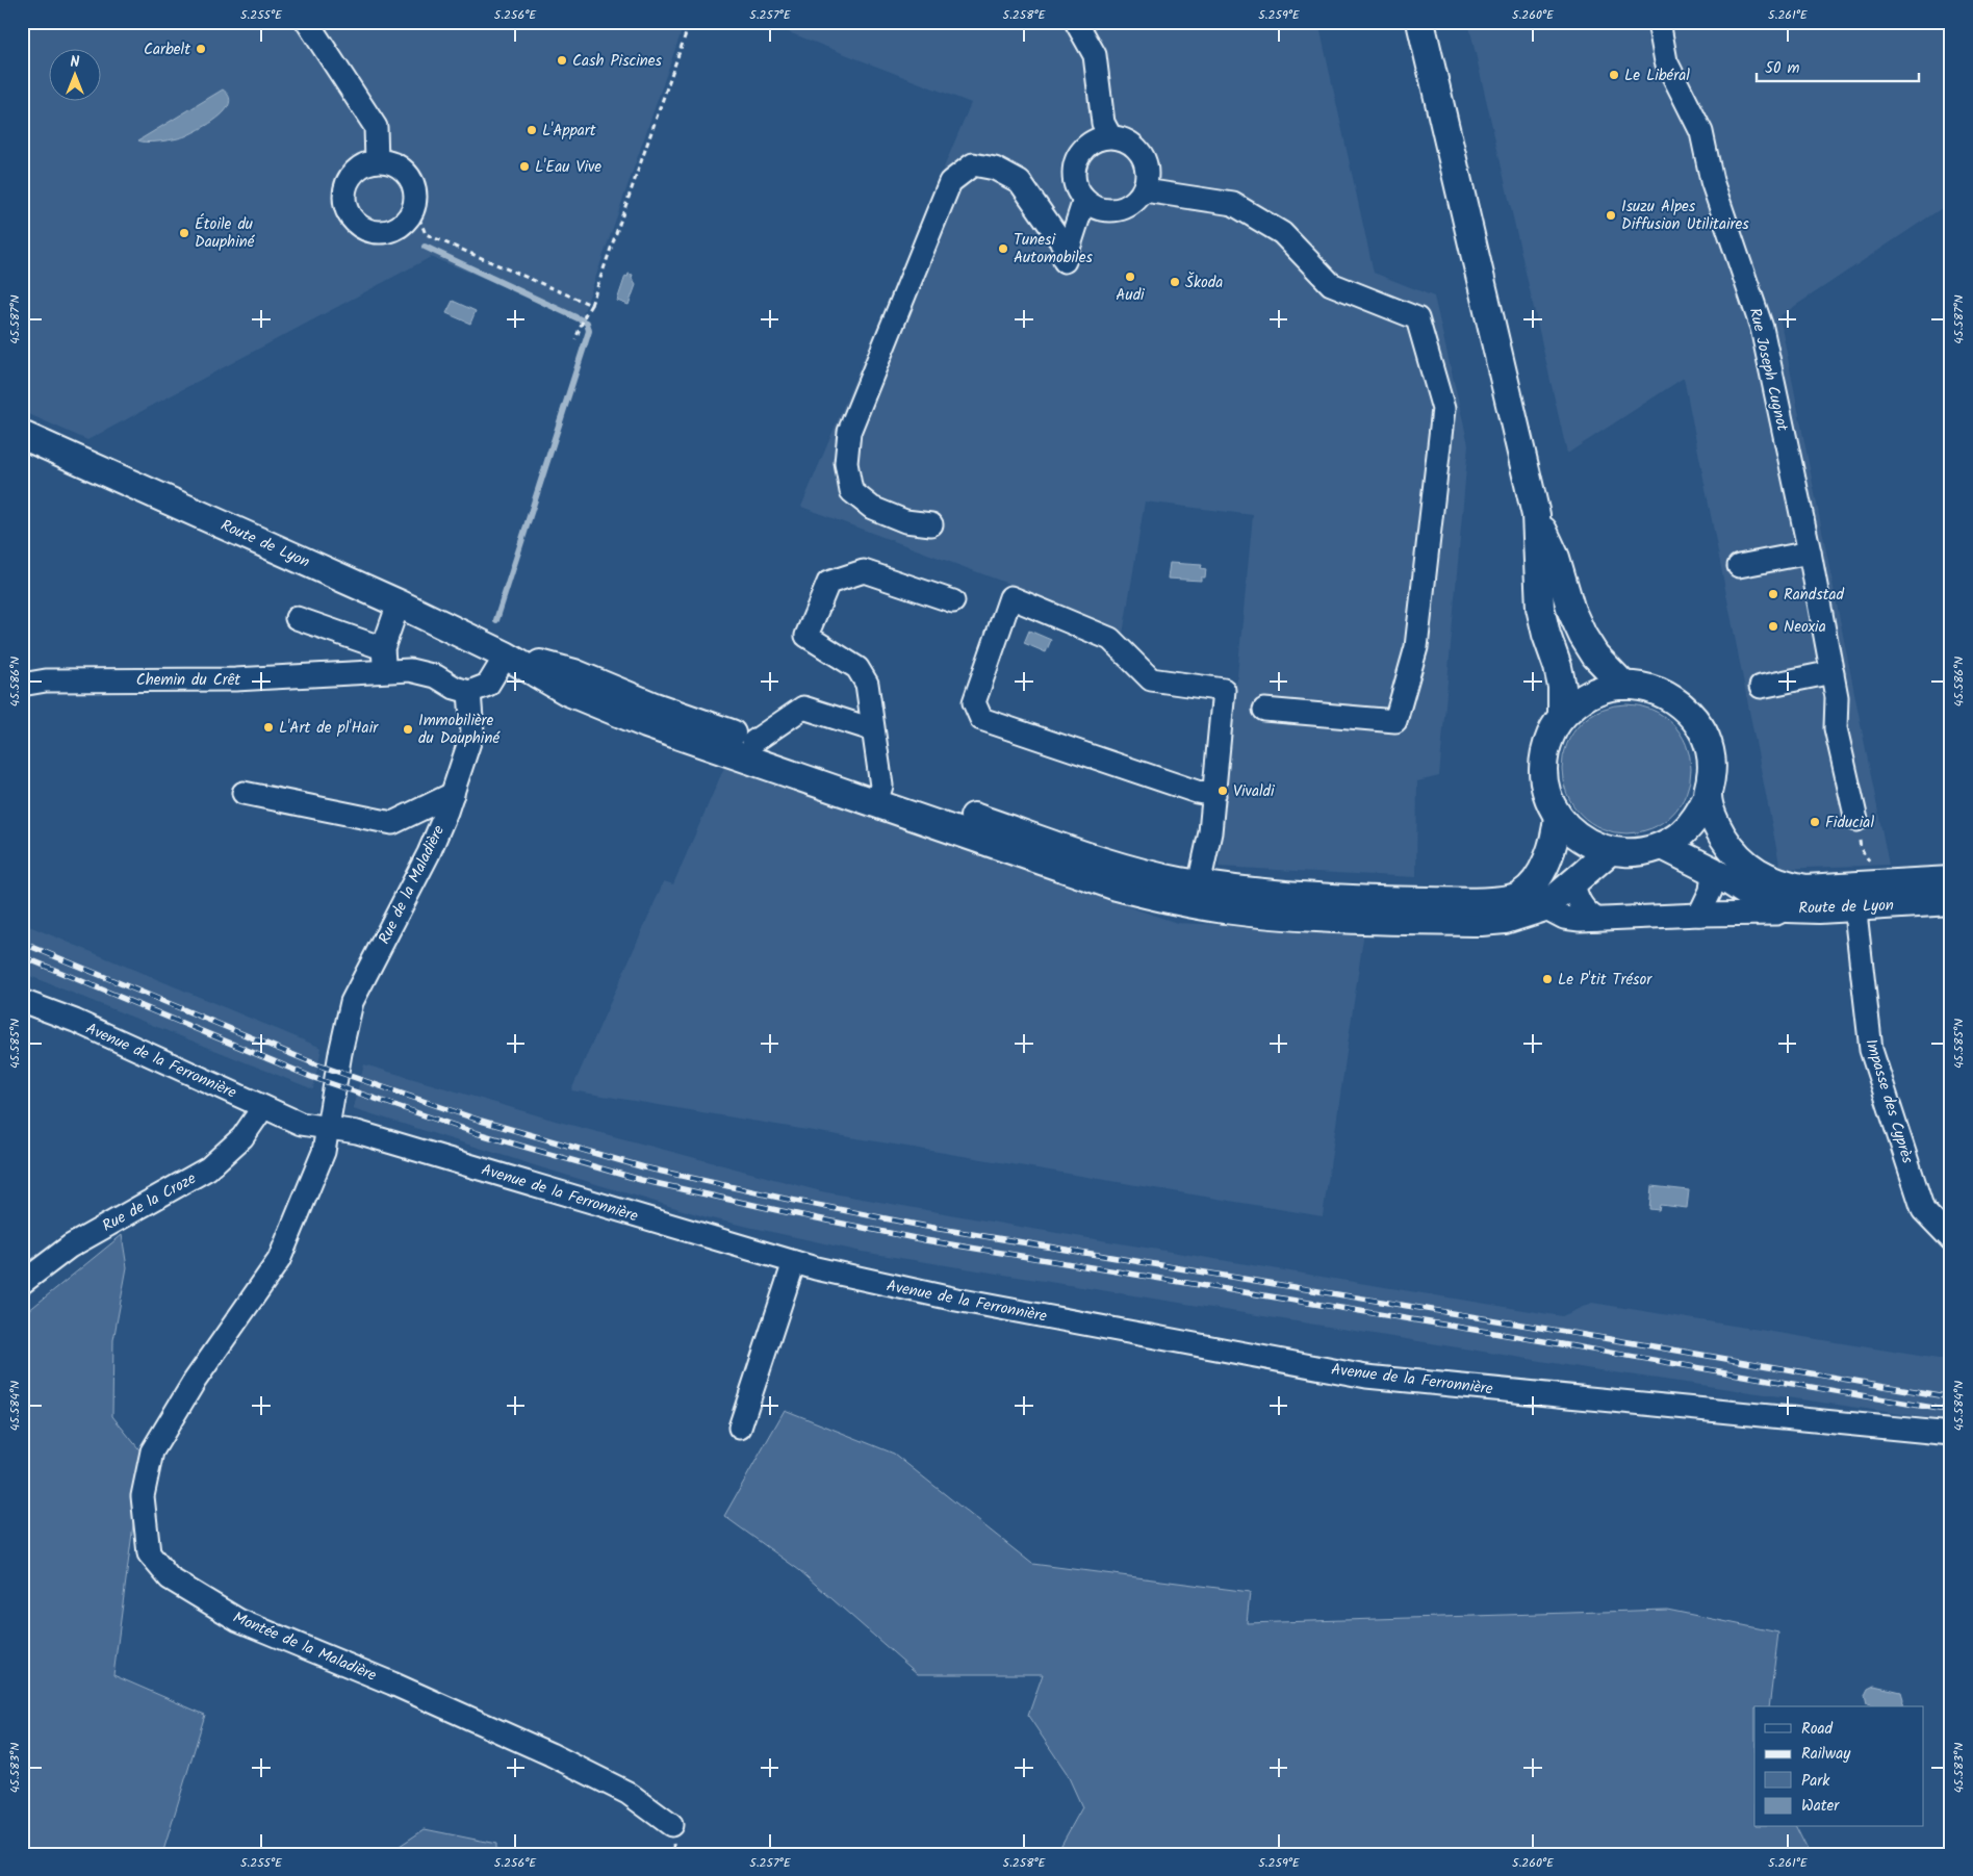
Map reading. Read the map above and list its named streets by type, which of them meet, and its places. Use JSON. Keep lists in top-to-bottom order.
{
  "streets": {
    "main road": ["Route de Lyon"],
    "street": [
      "Rue Joseph Cugnot",
      "Chemin du Crêt",
      "Rue de la Maladière",
      "Avenue de la Ferronnière",
      "Impasse des Cyprès",
      "Rue de la Croze",
      "Montée de la Maladière"
    ]
  },
  "crossings": [
    ["Route de Lyon", "Impasse des Cyprès"],
    ["Chemin du Crêt", "Rue de la Maladière"],
    ["Rue de la Maladière", "Avenue de la Ferronnière"],
    ["Rue de la Maladière", "Montée de la Maladière"],
    ["Avenue de la Ferronnière", "Rue de la Croze"],
    ["Avenue de la Ferronnière", "Montée de la Maladière"]
  ],
  "places": [
    "Carbelt",
    "Cash Piscines",
    "Le Libéral",
    "L'Appart",
    "L'Eau Vive",
    "Isuzu Alpes Diffusion Utilitaires",
    "Étoile du Dauphiné",
    "Tunesi Automobiles",
    "Audi",
    "Škoda",
    "Randstad",
    "Neoxia",
    "L'Art de pl'Hair",
    "Immobilière du Dauphiné",
    "Vivaldi",
    "Fiducial",
    "Le P'tit Trésor"
  ],
  "legend": [
    "Road",
    "Railway",
    "Park",
    "Water"
  ],
  "scale_bar": "50 m",
  "north": "top",
  "coordinates": [
    "5.255°E",
    "5.256°E",
    "5.257°E",
    "5.258°E",
    "5.259°E",
    "5.260°E",
    "5.261°E",
    "45.587°N",
    "45.586°N",
    "45.585°N",
    "45.584°N",
    "45.583°N"
  ]
}
